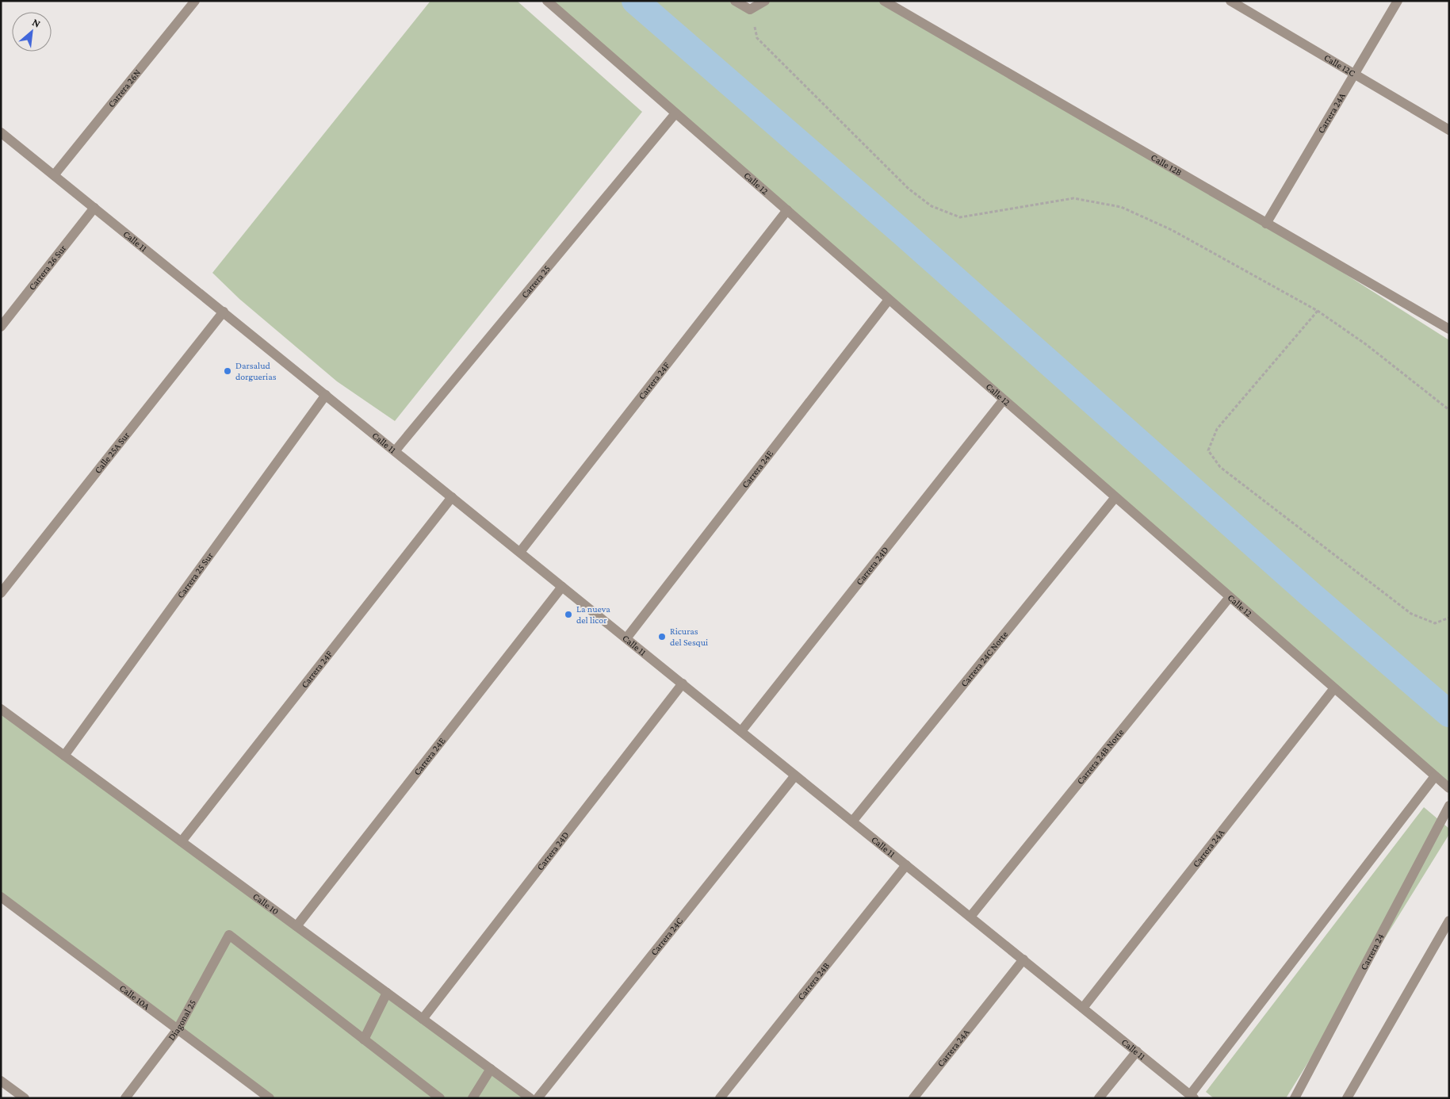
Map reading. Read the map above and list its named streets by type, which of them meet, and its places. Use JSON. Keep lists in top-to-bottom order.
{
  "streets": {
    "street": [
      "Calle 12C",
      "Carrera 26N",
      "Carrera 24A",
      "Calle 12B",
      "Calle 12",
      "Calle 11",
      "Carrera 26 Sur",
      "Carrera 25",
      "Carrera 24F",
      "Calle 25A Sur",
      "Carrera 24E",
      "Carrera 24D",
      "Carrera 25 Sur",
      "Carrera 24C Norte",
      "Carrera 24B Norte",
      "Calle 10",
      "Carrera 24C",
      "Carrera 24",
      "Carrera 24B",
      "Calle 10A",
      "Diagonal 25"
    ]
  },
  "crossings": [
    ["Calle 12C", "Carrera 24A"],
    ["Carrera 26N", "Calle 11"],
    ["Carrera 24A", "Calle 12B"],
    ["Carrera 24A", "Calle 12"],
    ["Carrera 24A", "Calle 11"],
    ["Calle 12", "Carrera 25"],
    ["Calle 12", "Carrera 24F"],
    ["Calle 12", "Carrera 24E"],
    ["Calle 12", "Carrera 24D"],
    ["Calle 12", "Carrera 24C Norte"],
    ["Calle 12", "Carrera 24B Norte"],
    ["Calle 11", "Carrera 26 Sur"],
    ["Calle 11", "Carrera 25"],
    ["Calle 11", "Carrera 24F"],
    ["Calle 11", "Calle 25A Sur"],
    ["Calle 11", "Carrera 24E"],
    ["Calle 11", "Carrera 24D"],
    ["Calle 11", "Carrera 25 Sur"],
    ["Calle 11", "Carrera 24C Norte"],
    ["Calle 11", "Carrera 24B Norte"],
    ["Calle 11", "Carrera 24C"],
    ["Calle 11", "Carrera 24B"],
    ["Carrera 24F", "Calle 10"],
    ["Carrera 24E", "Calle 10"],
    ["Carrera 24D", "Calle 10"],
    ["Carrera 25 Sur", "Calle 10"],
    ["Calle 10A", "Diagonal 25"]
  ],
  "places": ["Darsalud dorguerias", "La nueva del licor", "Ricuras del Sesqui"],
  "north": "top right"
}
